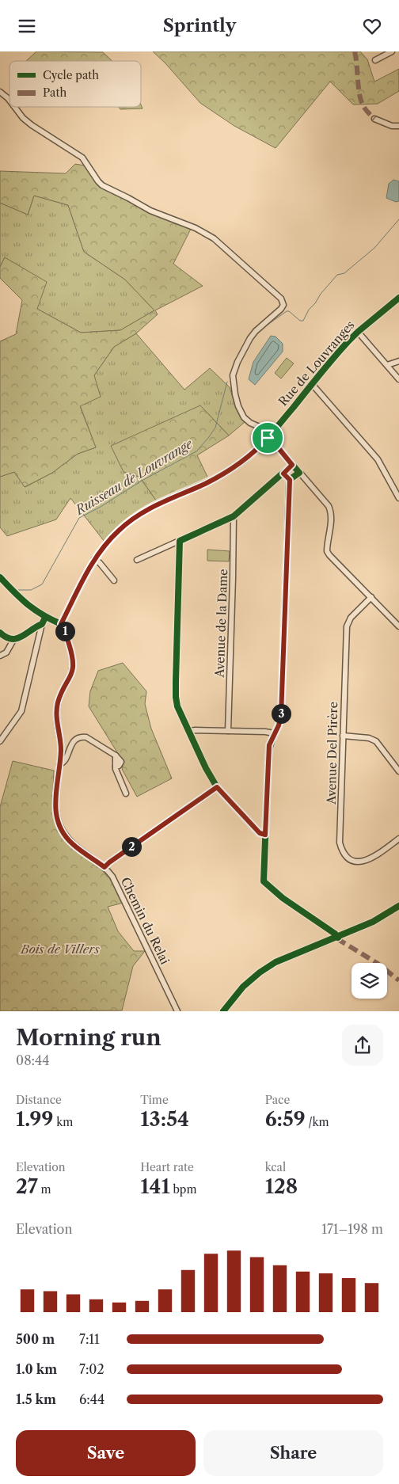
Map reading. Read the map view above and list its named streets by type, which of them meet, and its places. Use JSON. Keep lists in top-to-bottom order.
{
  "streets": {
    "street": [
      "Rue de Louvranges",
      "Avenue de la Dame",
      "Avenue Del Pirère",
      "Chemin du Relai"
    ]
  },
  "crossings": [
    ["Rue de Louvranges", "Chemin du Relai"]
  ],
  "water": ["Ruisseau de Louvrange"],
  "parks": ["Bois de Villers"],
  "legend": ["Cycle path", "Path"],
  "page": {
    "header": "Sprintly",
    "pins": ["1", "3", "2"],
    "heading": ["Morning run", "08:44"],
    "stats": [
      ["Distance", "1.99 km"],
      ["Time", "13:54"],
      ["Pace", "6:59 /km"],
      ["Elevation", "27 m"],
      ["Heart rate", "141 bpm"],
      ["kcal", "128"]
    ],
    "chart": ["Elevation", "171–198 m"],
    "list": [
      {
        "name": "500 m",
        "note": "7:11"
      },
      {
        "name": "1.0 km",
        "note": "7:02"
      },
      {
        "name": "1.5 km",
        "note": "6:44"
      }
    ],
    "buttons": ["Save", "Share"]
  }
}
